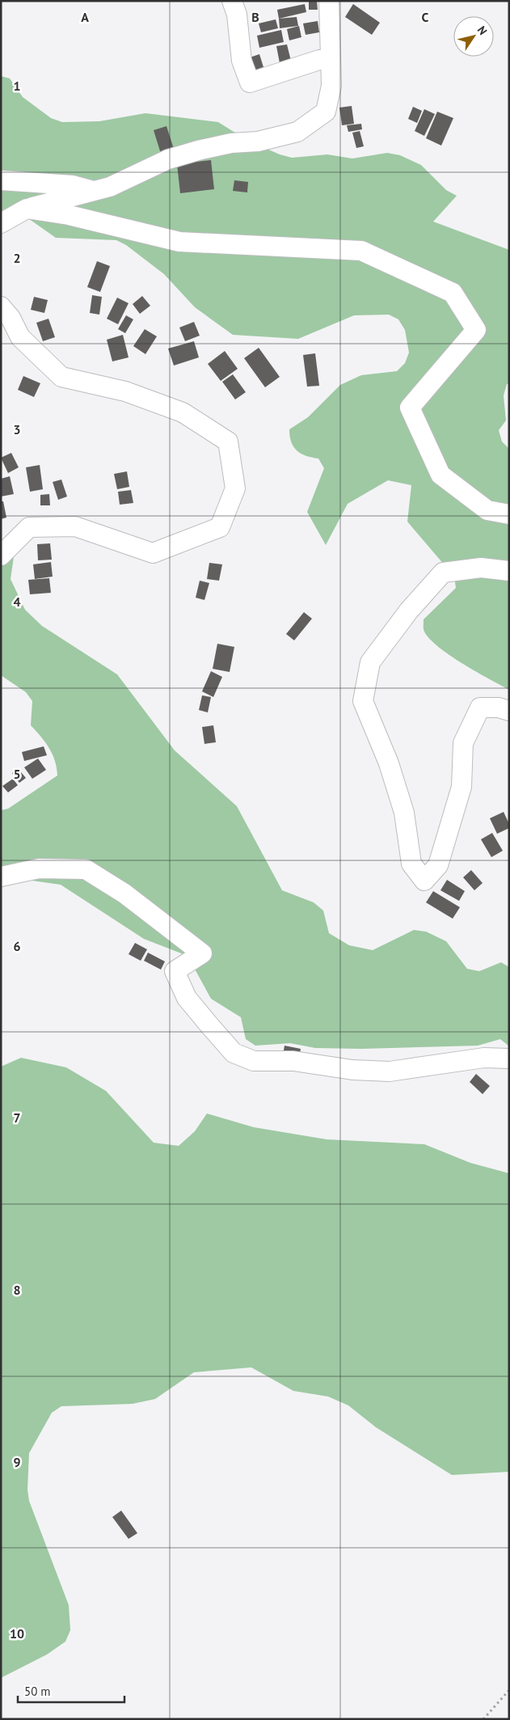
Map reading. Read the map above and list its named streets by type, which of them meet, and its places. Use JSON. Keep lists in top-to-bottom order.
{
  "scale_bar": "50 m",
  "north": "top right",
  "grid": {
    "columns": ["A", "B", "C"],
    "rows": [
      "1",
      "2",
      "3",
      "4",
      "5",
      "6",
      "7",
      "8",
      "9",
      "10"
    ]
  }
}
